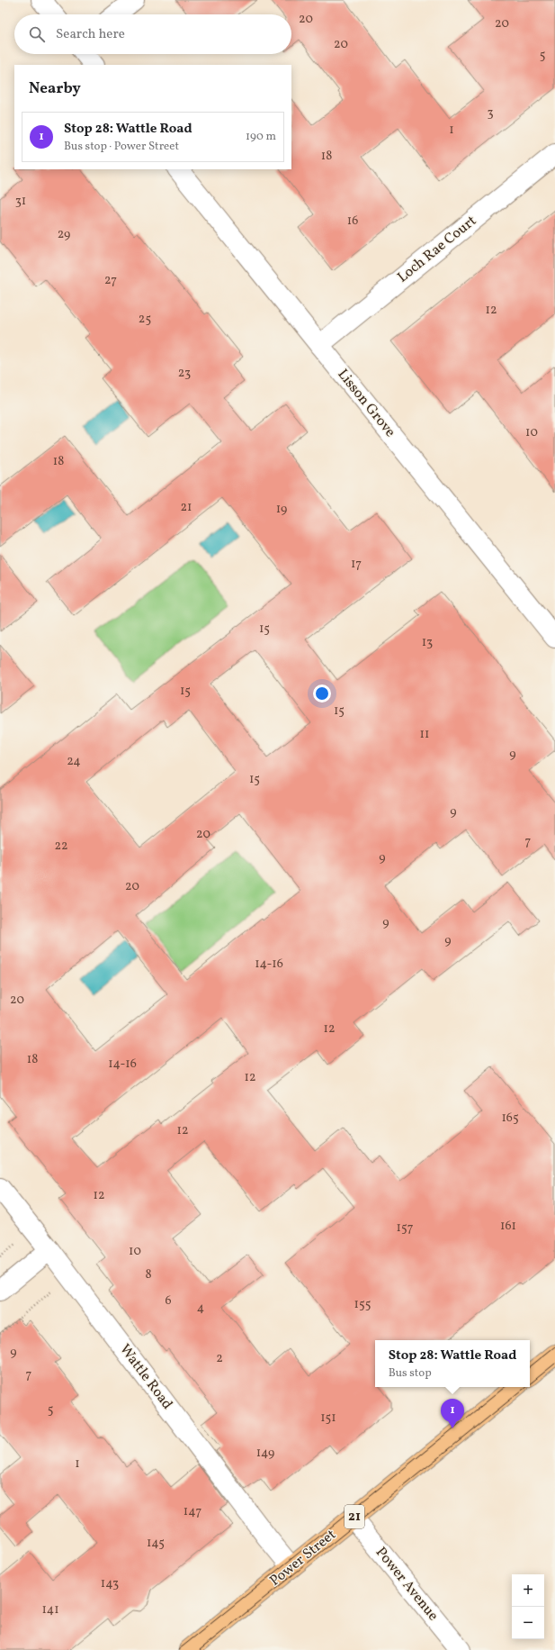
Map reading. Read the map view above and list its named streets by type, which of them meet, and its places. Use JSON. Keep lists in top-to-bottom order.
{
  "streets": {
    "main road": ["21", "Power Street"],
    "street": [
      "Loch Rae Court",
      "Lisson Grove",
      "Wattle Road",
      "Power Avenue"
    ]
  },
  "crossings": [
    ["Loch Rae Court", "Lisson Grove"],
    ["Wattle Road", "Power Street"],
    ["Power Street", "Power Avenue"]
  ],
  "house_numbers": [
    "20",
    "20",
    "20",
    "5",
    "3",
    "1",
    "18",
    "31",
    "16",
    "29",
    "27",
    "12",
    "25",
    "23",
    "10",
    "18",
    "21",
    "19",
    "17",
    "15",
    "13",
    "15",
    "15",
    "11",
    "9",
    "24",
    "15",
    "9",
    "20",
    "7",
    "22",
    "9",
    "20",
    "9",
    "9",
    "14-16",
    "20",
    "12",
    "18",
    "14-16",
    "12",
    "165",
    "12",
    "12",
    "161",
    "157",
    "10",
    "8",
    "6",
    "155",
    "4",
    "9",
    "2",
    "7",
    "5",
    "151",
    "149",
    "1",
    "147",
    "145",
    "143",
    "141"
  ],
  "page": {
    "search": "Search here",
    "heading": "Nearby",
    "list": [
      {
        "mark": "1",
        "name": "Stop 28: Wattle Road",
        "note": "Bus stop · Power Street",
        "value": "190 m"
      }
    ],
    "popup": ["Stop 28: Wattle Road", "Bus stop"],
    "pins": "1",
    "map_buttons": ["+", "−"]
  }
}
